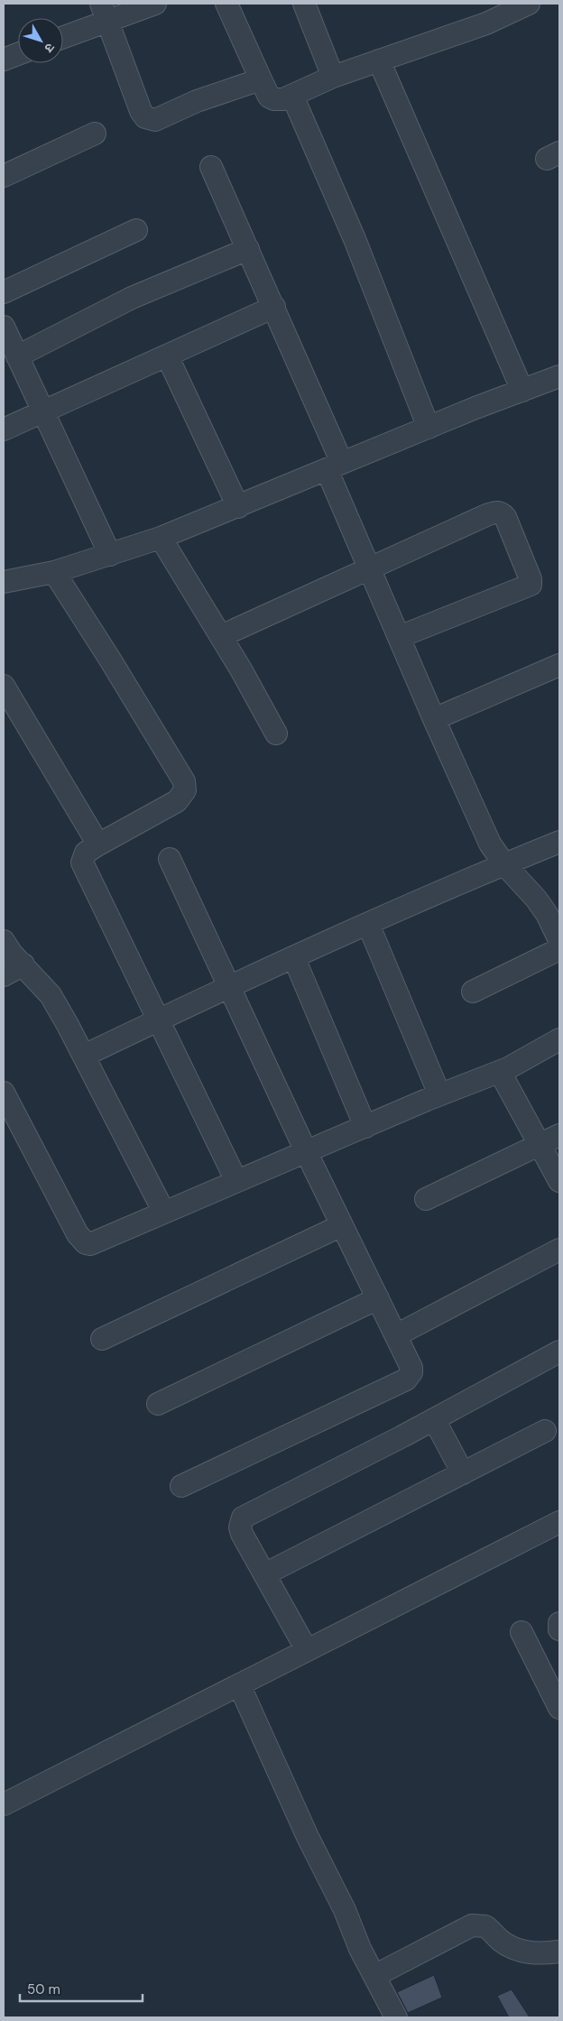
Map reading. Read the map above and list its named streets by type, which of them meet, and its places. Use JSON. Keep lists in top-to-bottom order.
{
  "scale_bar": "50 m",
  "north": "bottom right"
}
